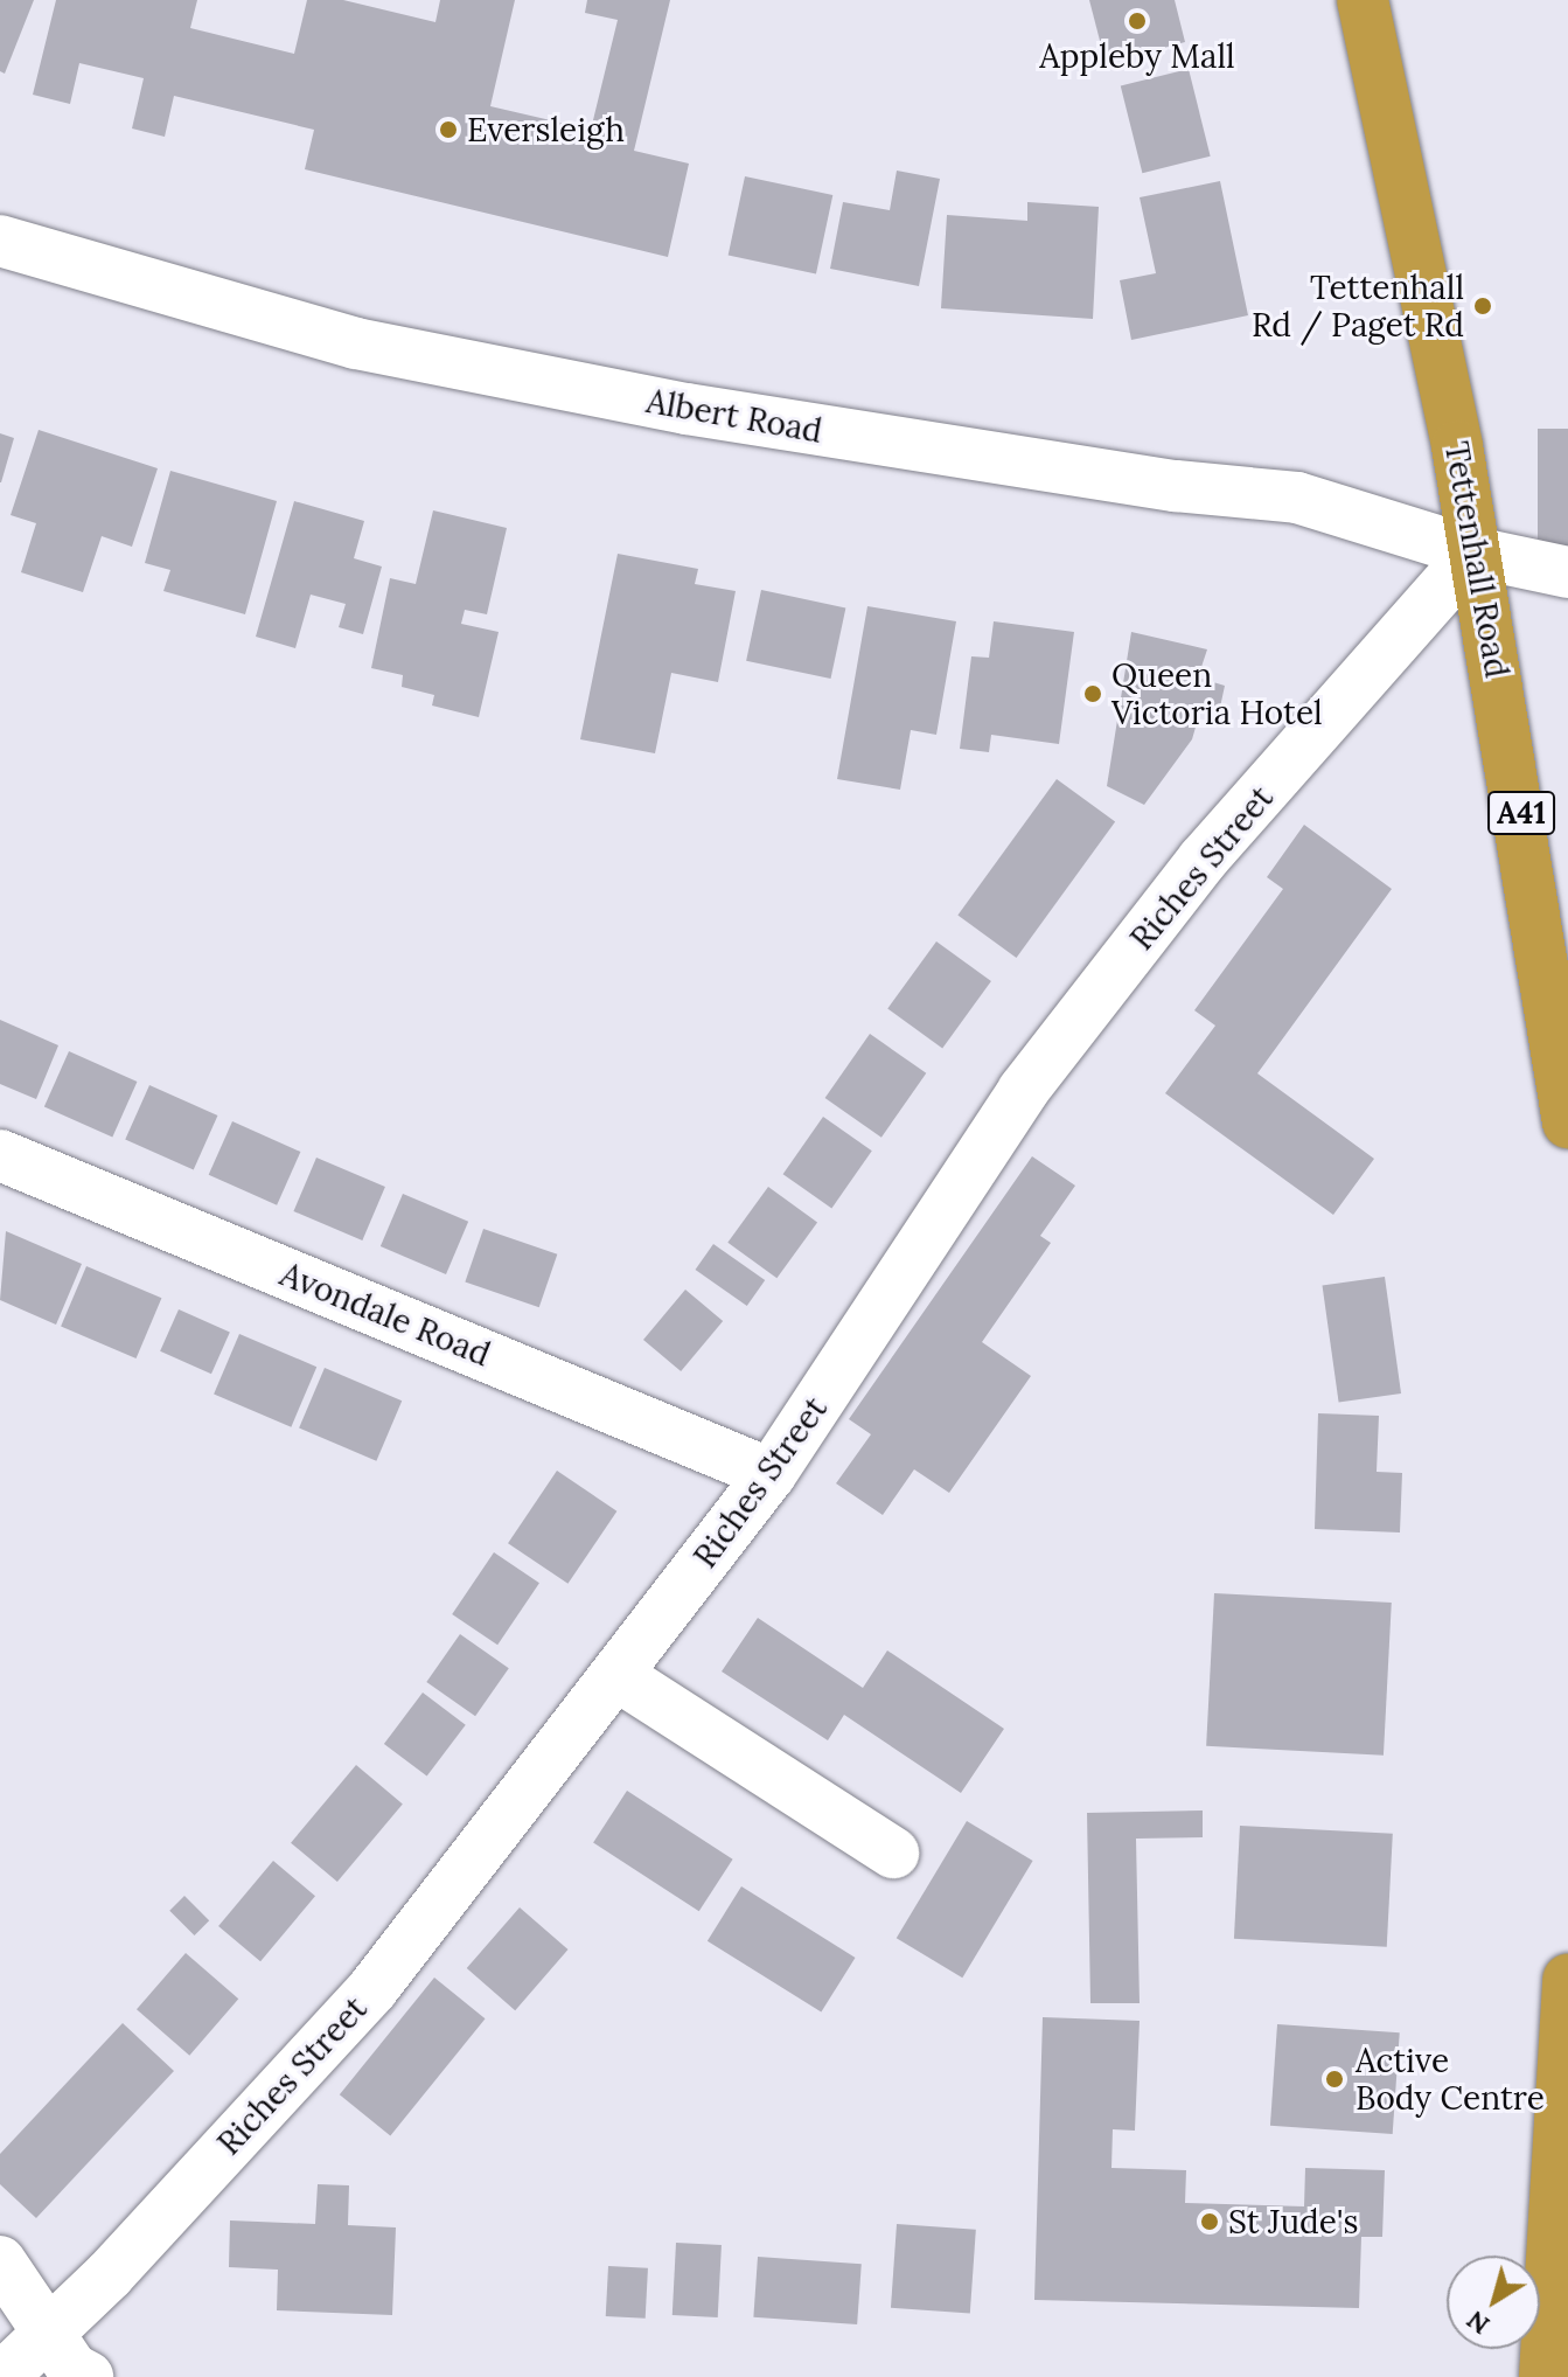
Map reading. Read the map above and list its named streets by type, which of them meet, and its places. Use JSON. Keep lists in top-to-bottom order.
{
  "streets": {
    "highway": ["Tettenhall Road", "A41"],
    "street": ["Albert Road", "Riches Street", "Avondale Road"]
  },
  "crossings": [
    ["Albert Road", "Tettenhall Road"],
    ["Albert Road", "Riches Street"],
    ["Tettenhall Road", "Riches Street"],
    ["Riches Street", "Avondale Road"]
  ],
  "places": [
    "Appleby Mall",
    "Eversleigh",
    "Tettenhall Rd / Paget Rd",
    "Queen Victoria Hotel",
    "Active Body Centre",
    "St Jude's"
  ],
  "north": "bottom left"
}
